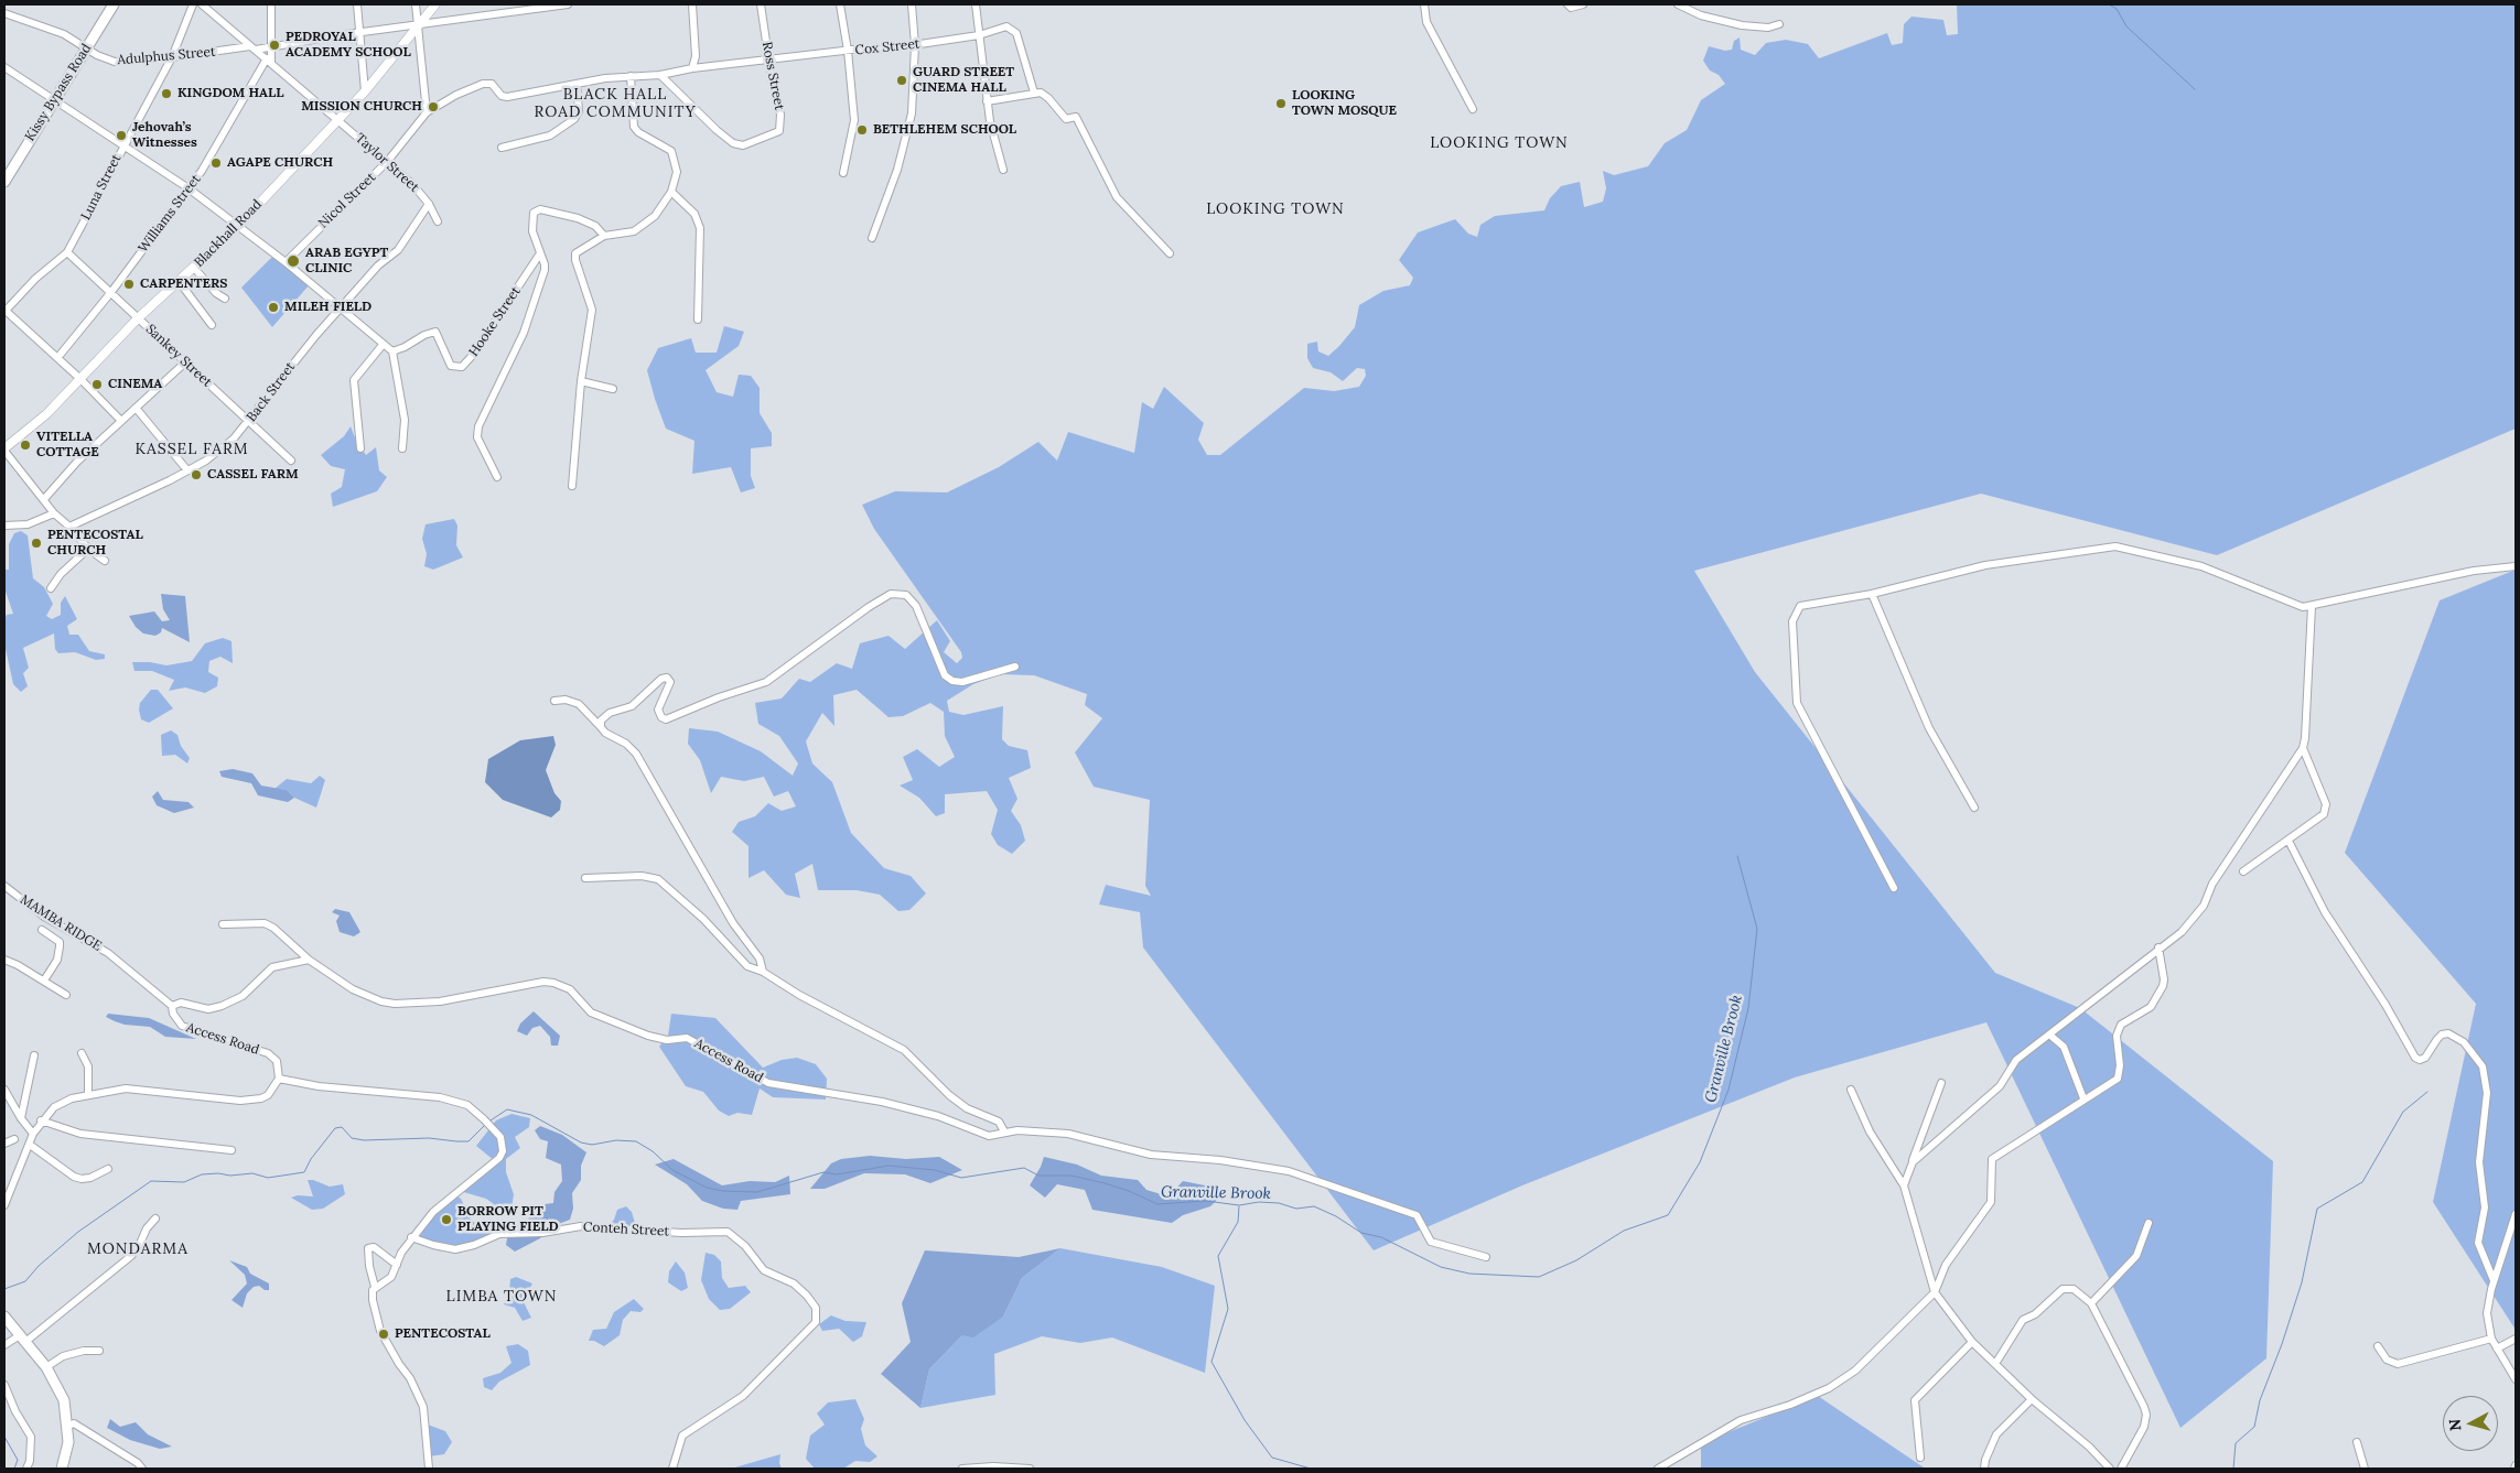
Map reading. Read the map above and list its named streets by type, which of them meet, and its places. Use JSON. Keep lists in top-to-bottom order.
{
  "streets": {
    "main road": ["Kissy Bypass Road"],
    "street": [
      "Cox Street",
      "Adulphus Street",
      "Ross Street",
      "Taylor Street",
      "Luna Street",
      "Nicol Street",
      "Williams Street",
      "Blackhall Road",
      "Hooke Street",
      "Sankey Street",
      "Back Street",
      "MAMBA RIDGE",
      "Access Road",
      "Conteh Street"
    ]
  },
  "crossings": [
    ["Cox Street", "Ross Street"],
    ["Cox Street", "Nicol Street"],
    ["Adulphus Street", "Kissy Bypass Road"],
    ["Adulphus Street", "Taylor Street"],
    ["Adulphus Street", "Luna Street"],
    ["Adulphus Street", "Blackhall Road"],
    ["Taylor Street", "Nicol Street"],
    ["Taylor Street", "Williams Street"],
    ["Taylor Street", "Blackhall Road"],
    ["Taylor Street", "Back Street"],
    ["Luna Street", "Sankey Street"],
    ["Williams Street", "Sankey Street"],
    ["Blackhall Road", "Sankey Street"],
    ["Sankey Street", "Back Street"],
    ["MAMBA RIDGE", "Access Road"]
  ],
  "districts": [
    "BLACK HALL ROAD COMMUNITY",
    "LOOKING TOWN",
    "LOOKING TOWN",
    "KASSEL FARM",
    "MONDARMA",
    "LIMBA TOWN"
  ],
  "water": ["Granville Brook"],
  "places": [
    "PEDROYAL ACADEMY SCHOOL",
    "GUARD STREET CINEMA HALL",
    "KINGDOM HALL",
    "LOOKING TOWN MOSQUE",
    "MISSION CHURCH",
    "BETHLEHEM SCHOOL",
    "Jehovah’s Witnesses",
    "AGAPE CHURCH",
    "ARAB EGYPT CLINIC",
    "CARPENTERS",
    "MILEH FIELD",
    "CINEMA",
    "VITELLA COTTAGE",
    "CASSEL FARM",
    "PENTECOSTAL CHURCH",
    "BORROW PIT PLAYING FIELD",
    "PENTECOSTAL"
  ],
  "north": "left"
}
